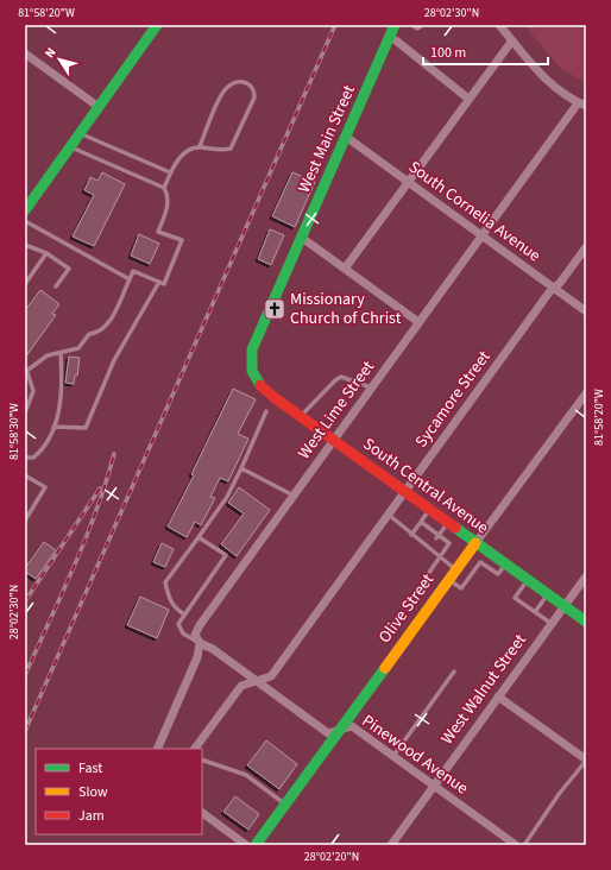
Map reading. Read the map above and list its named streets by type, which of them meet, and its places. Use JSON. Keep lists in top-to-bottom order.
{
  "streets": {
    "main road": ["West Main Street", "South Central Avenue", "Olive Street"],
    "street": [
      "South Cornelia Avenue",
      "Sycamore Street",
      "West Lime Street",
      "West Walnut Street",
      "Pinewood Avenue"
    ]
  },
  "crossings": [
    ["West Main Street", "South Cornelia Avenue"],
    ["West Main Street", "South Central Avenue"],
    ["South Cornelia Avenue", "Sycamore Street"],
    ["South Cornelia Avenue", "West Lime Street"],
    ["Sycamore Street", "South Central Avenue"],
    ["Sycamore Street", "Pinewood Avenue"],
    ["West Lime Street", "South Central Avenue"],
    ["West Lime Street", "Pinewood Avenue"],
    ["South Central Avenue", "Olive Street"],
    ["South Central Avenue", "West Walnut Street"],
    ["Olive Street", "Pinewood Avenue"],
    ["West Walnut Street", "Pinewood Avenue"]
  ],
  "places": {
    "church": ["Missionary Church of Christ"]
  },
  "legend": ["Fast", "Slow", "Jam"],
  "scale_bar": "100 m",
  "north": "top left",
  "coordinates": [
    "81°58'20\"W",
    "28°02'30\"N",
    "81°58'30\"W",
    "28°02'20\"N"
  ]
}
